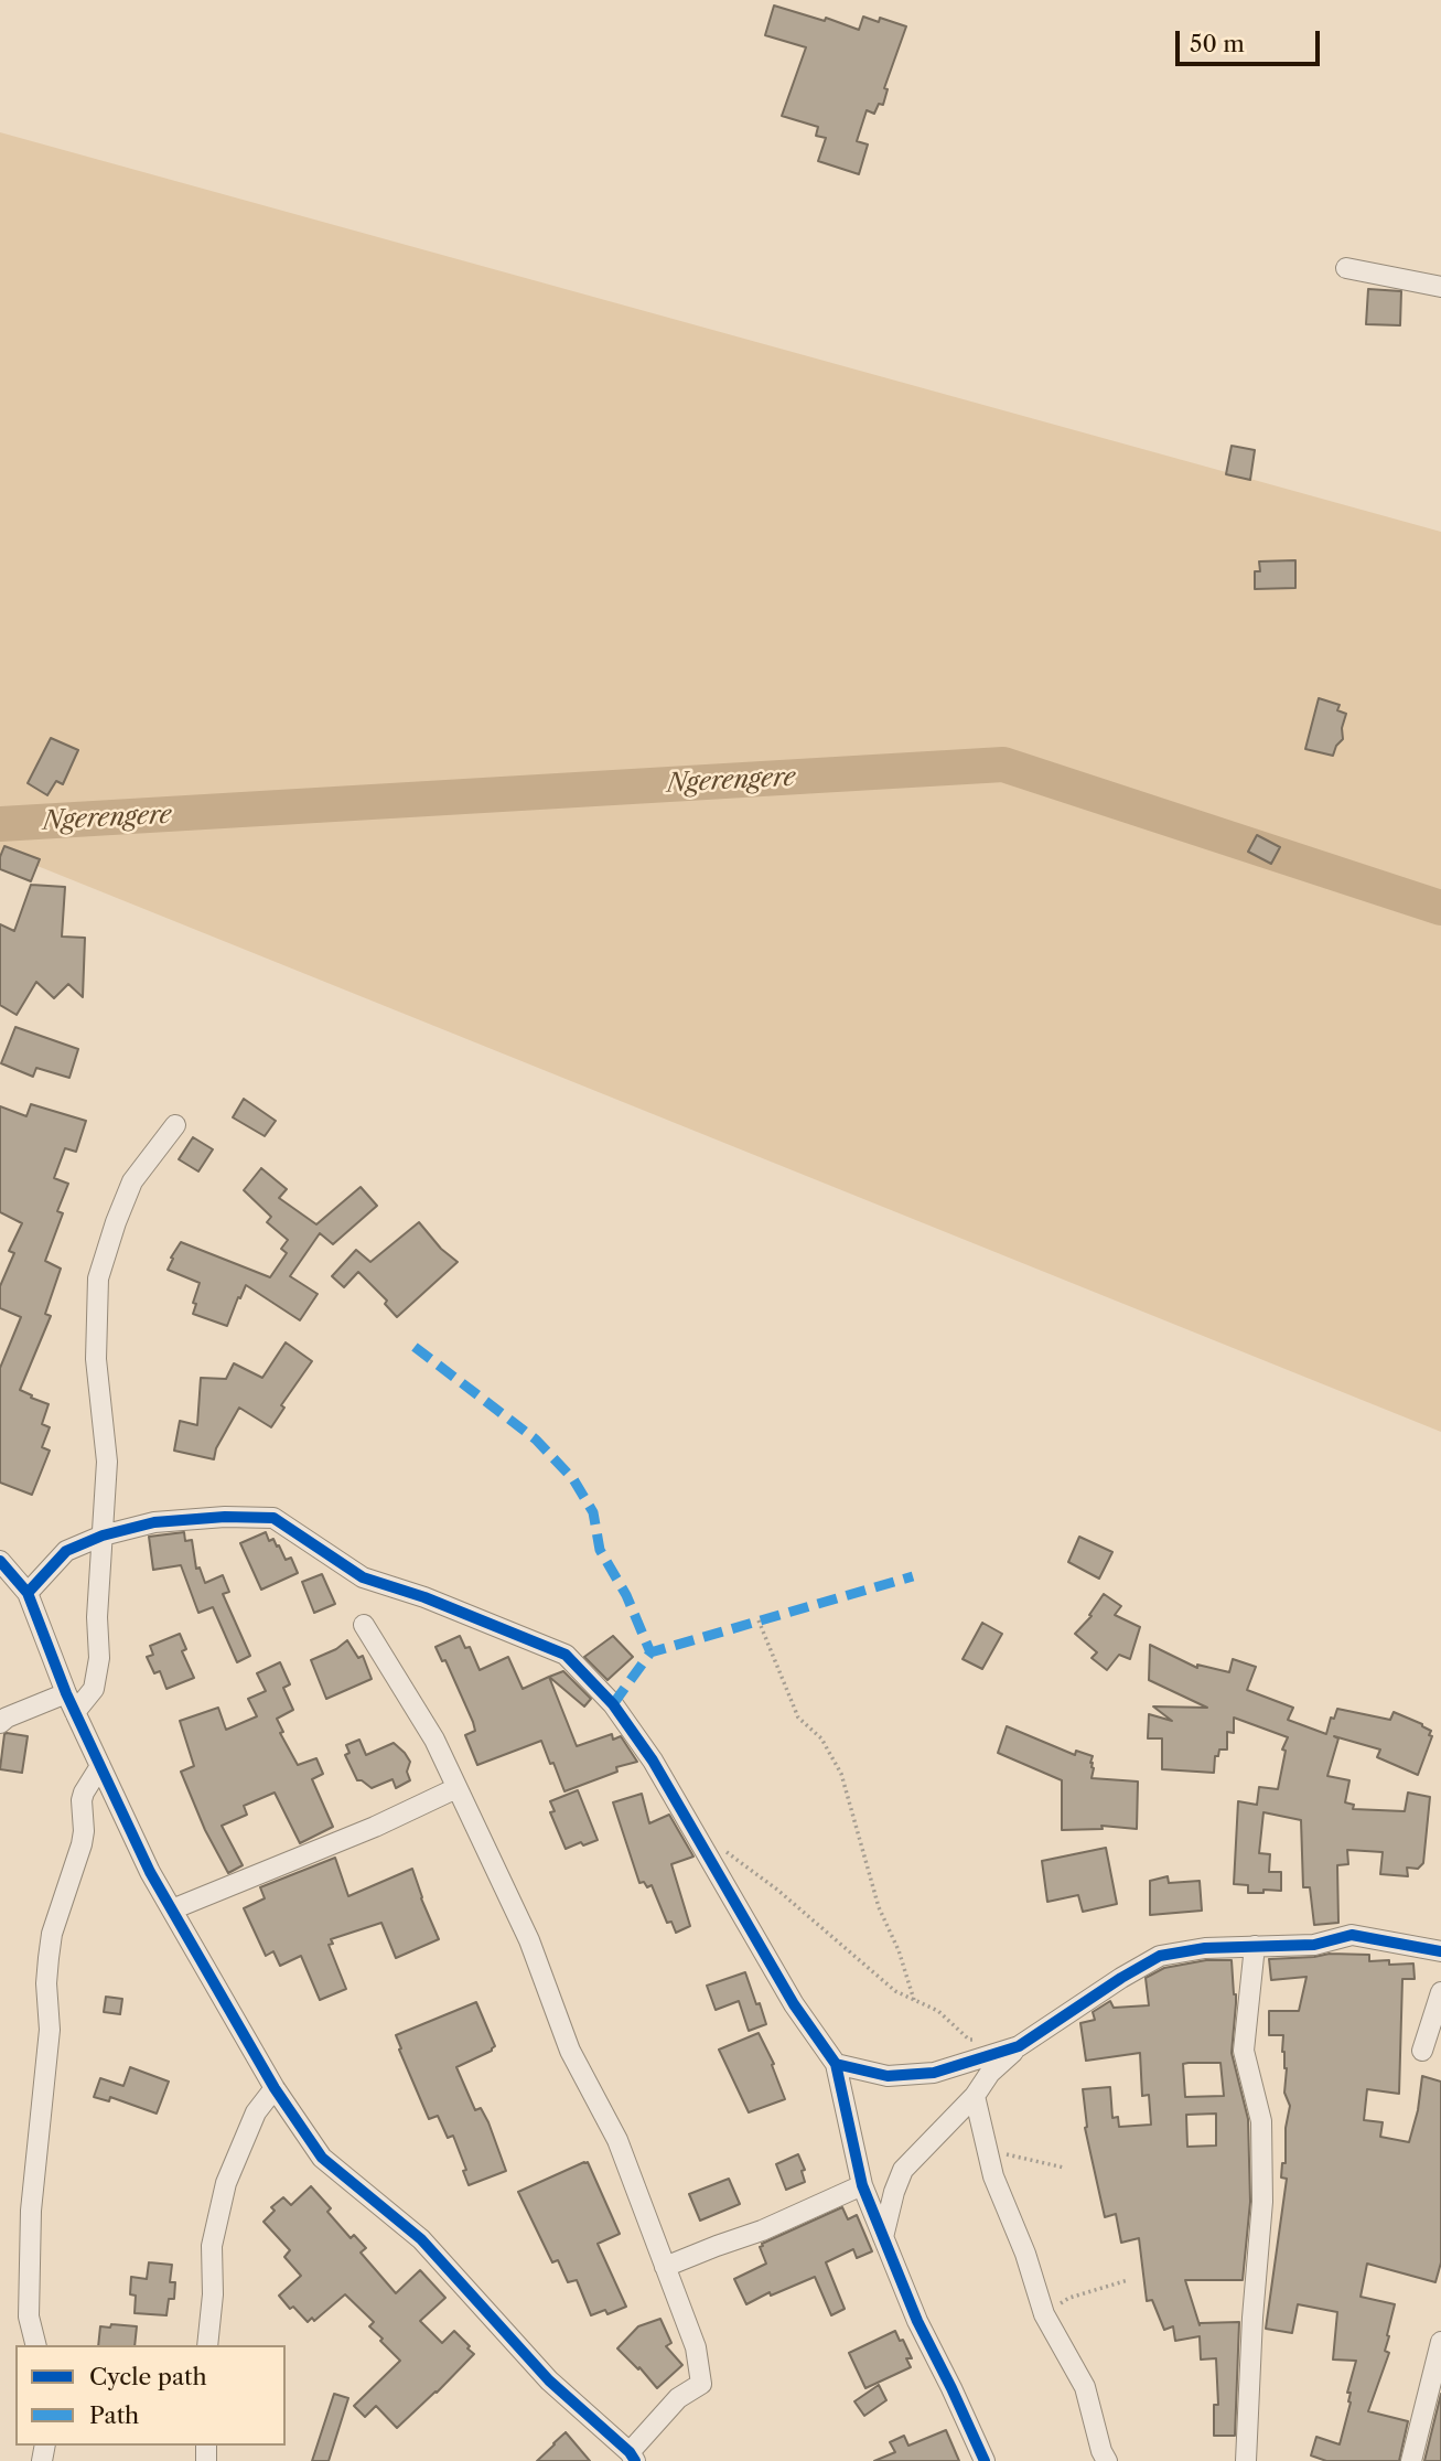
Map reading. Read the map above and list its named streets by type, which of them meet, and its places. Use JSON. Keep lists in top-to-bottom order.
{
  "water": ["Ngerengere"],
  "legend": ["Cycle path", "Path"],
  "scale_bar": "50 m"
}
